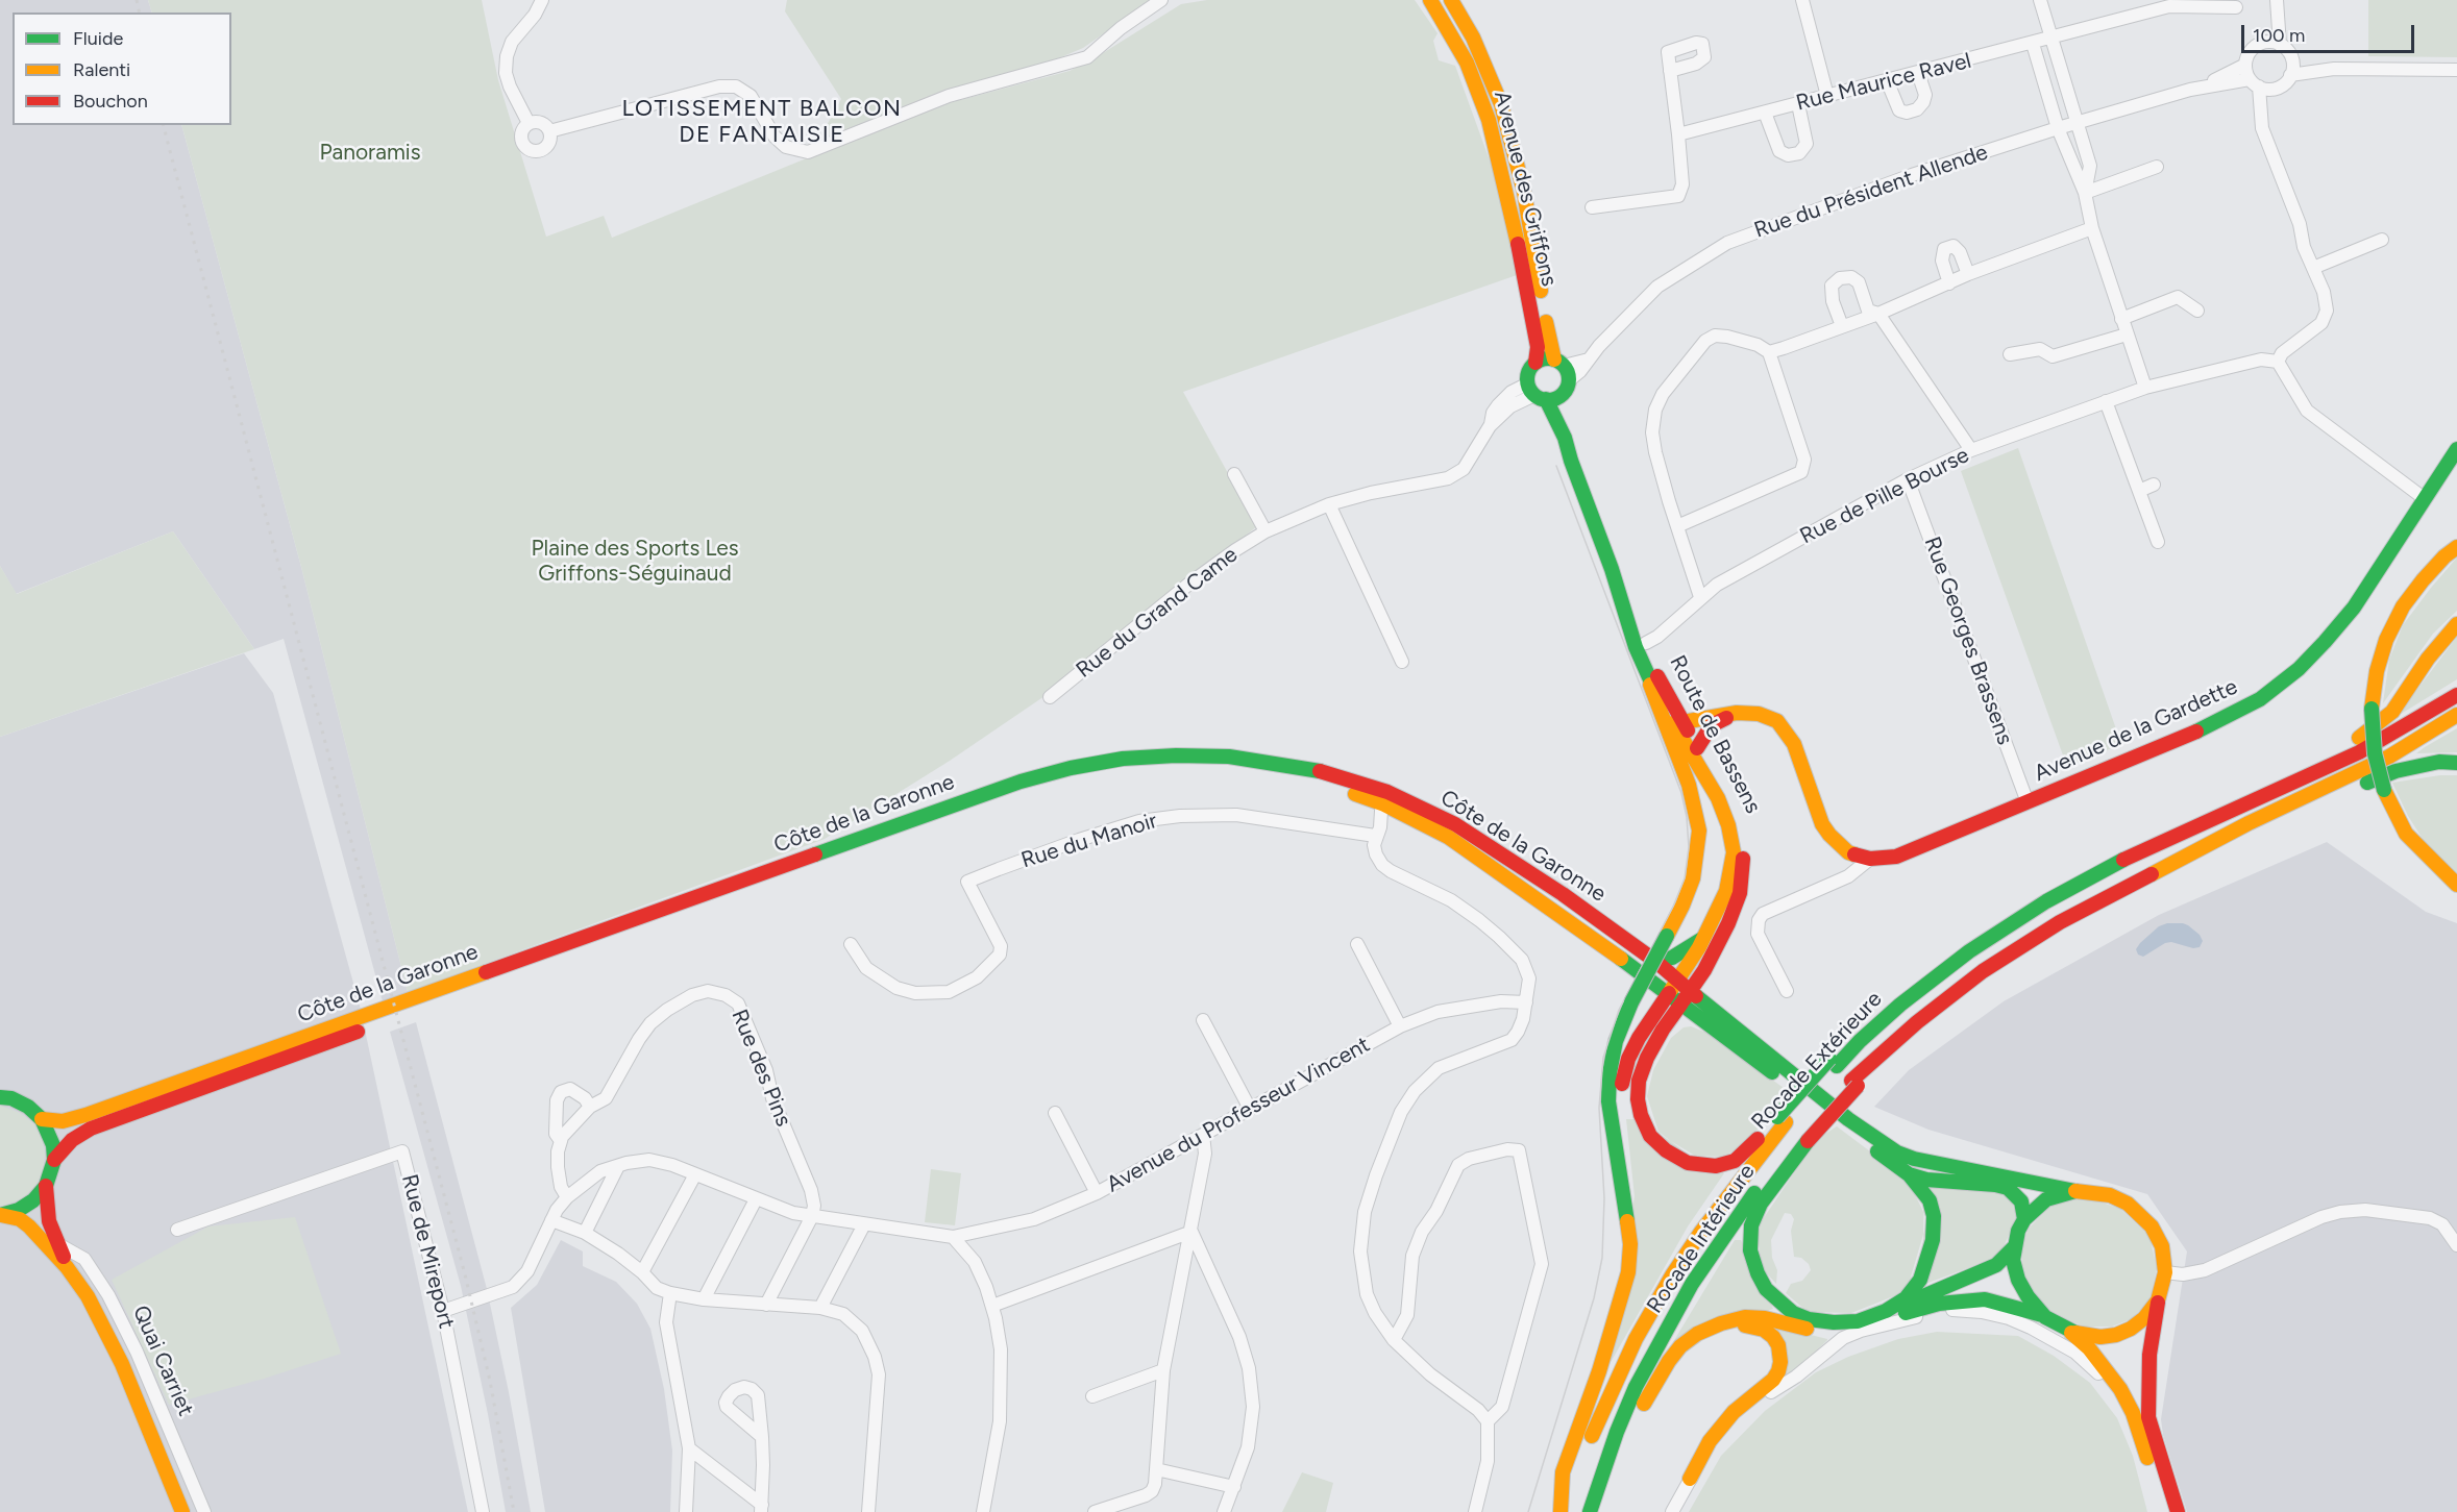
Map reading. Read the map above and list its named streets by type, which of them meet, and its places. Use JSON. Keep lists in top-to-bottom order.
{
  "streets": {
    "main road": [
      "Avenue des Griffons",
      "Avenue de la Gardette",
      "Route de Bassens",
      "Côte de la Garonne",
      "Rocade Extérieure",
      "Rocade Intérieure",
      "Quai Carriet"
    ],
    "street": [
      "Rue Maurice Ravel",
      "Rue du Président Allende",
      "Rue de Pille Bourse",
      "Rue du Grand Came",
      "Rue Georges Brassens",
      "Rue du Manoir",
      "Rue des Pins",
      "Avenue du Professeur Vincent",
      "Rue de Mireport"
    ]
  },
  "crossings": [
    ["Avenue des Griffons", "Rue du Président Allende"],
    ["Avenue des Griffons", "Rue du Grand Came"],
    ["Avenue des Griffons", "Route de Bassens"],
    ["Rue du Président Allende", "Rue du Grand Came"],
    ["Rue de Pille Bourse", "Rue Georges Brassens"],
    ["Rue de Pille Bourse", "Route de Bassens"],
    ["Rue Georges Brassens", "Avenue de la Gardette"],
    ["Route de Bassens", "Côte de la Garonne"]
  ],
  "districts": ["LOTISSEMENT BALCON DE FANTAISIE"],
  "parks": ["Panoramis", "Plaine des Sports Les Griffons-Séguinaud"],
  "legend": ["Fluide", "Ralenti", "Bouchon"],
  "scale_bar": "100 m"
}
